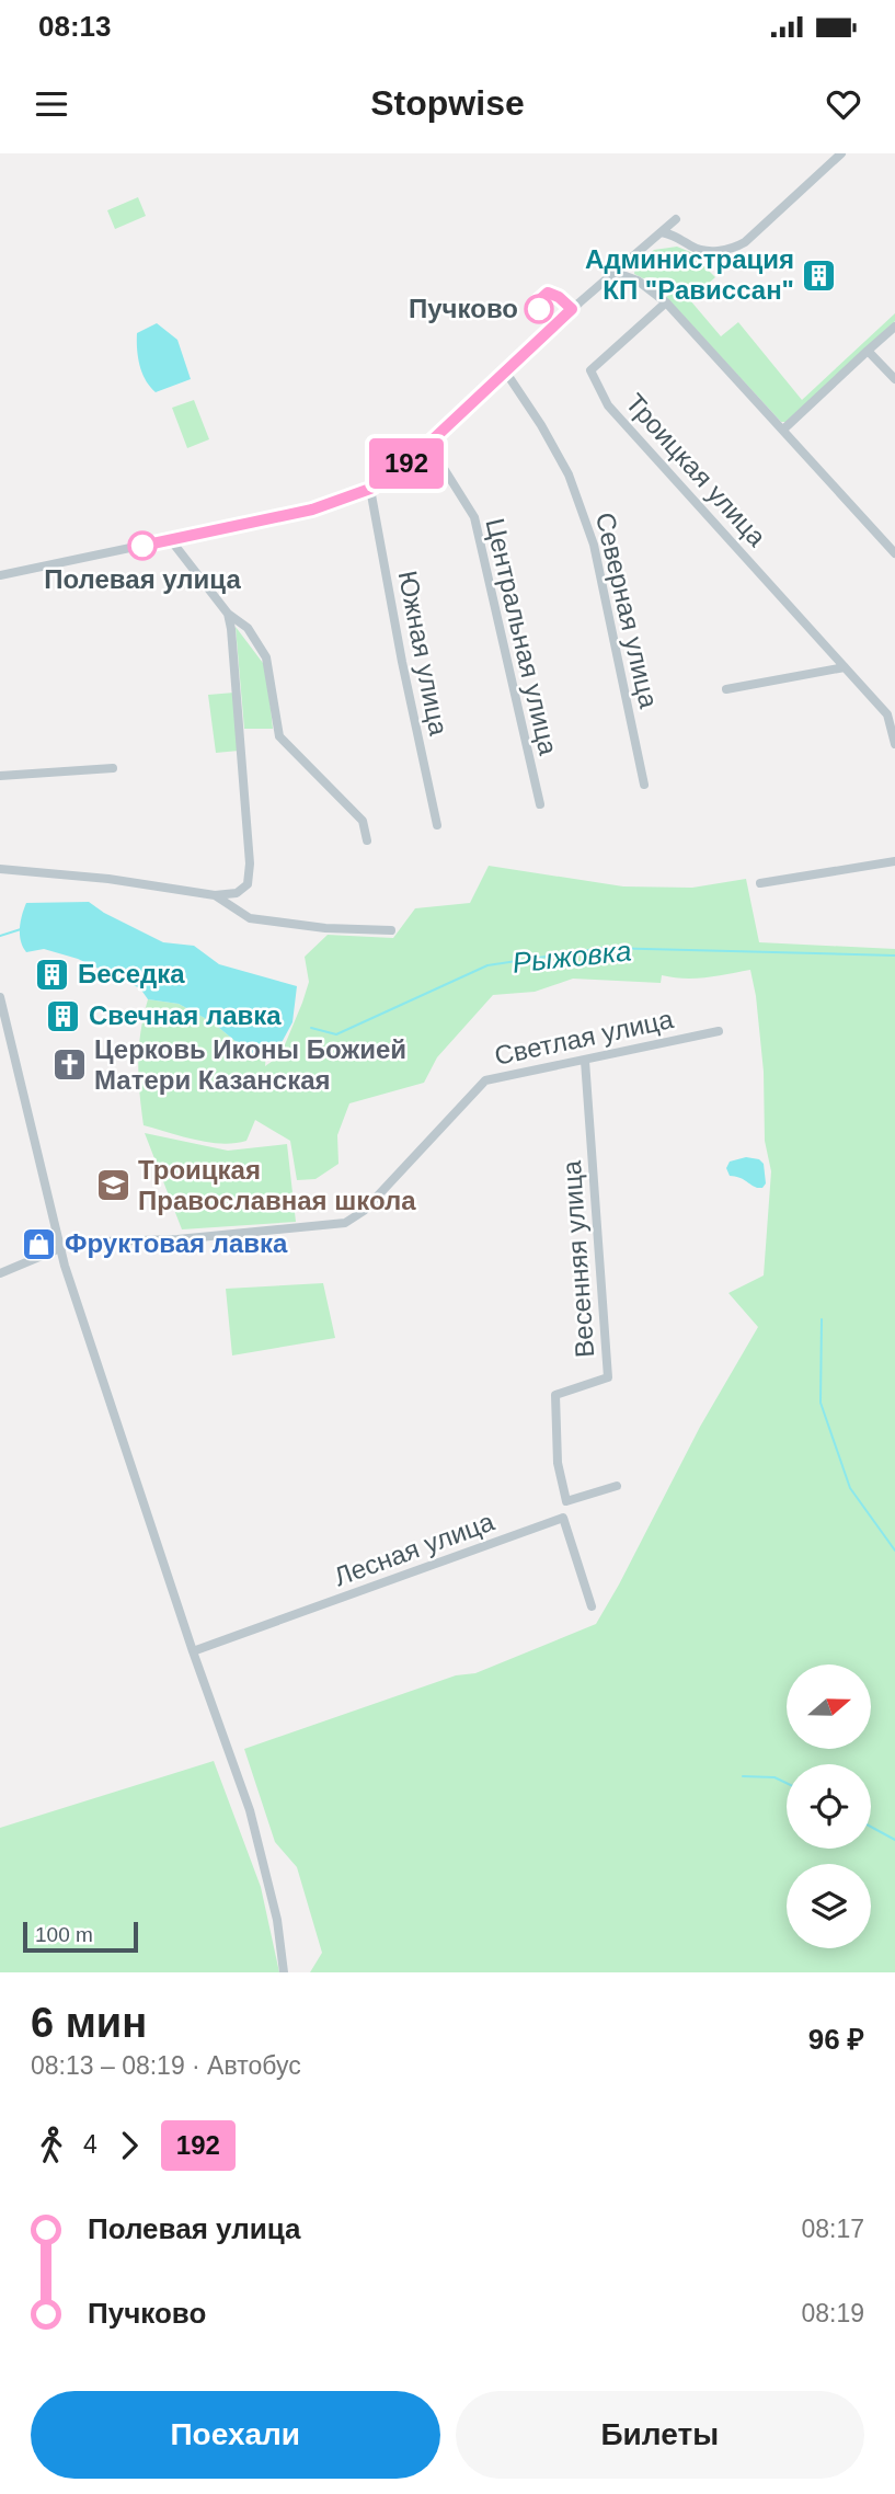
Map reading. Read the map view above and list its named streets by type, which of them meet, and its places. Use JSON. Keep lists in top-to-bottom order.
{
  "streets": {
    "street": [
      "Троицкая улица",
      "Северная улица",
      "Центральная улица",
      "Южная улица",
      "Светлая улица",
      "Весенняя улица",
      "Лесная улица"
    ]
  },
  "crossings": [
    ["Светлая улица", "Весенняя улица"]
  ],
  "water": ["Рыжовка"],
  "places": {
    "building": ["Администрация КП \"Рависсан\"", "Беседка", "Свечная лавка"],
    "other": ["Пучково", "Полевая улица"],
    "church": ["Церковь Иконы Божией Матери Казанская"],
    "school or university": ["Троицкая Православная школа"],
    "shop": ["Фруктовая лавка"]
  },
  "lines": ["bus line 192"],
  "scale_bar": "100 m",
  "north": "right",
  "page": {
    "status": "08:13",
    "header": "Stopwise",
    "on_map": "192",
    "scale": "100 m",
    "heading": ["6 мин", "08:13 – 08:19 · Автобус", "96 ₽"],
    "legs": ["4", "192"],
    "list": [
      {
        "name": "Полевая улица",
        "value": "08:17"
      },
      {
        "name": "Пучково",
        "value": "08:19"
      }
    ],
    "buttons": ["Поехали", "Билеты"]
  }
}
